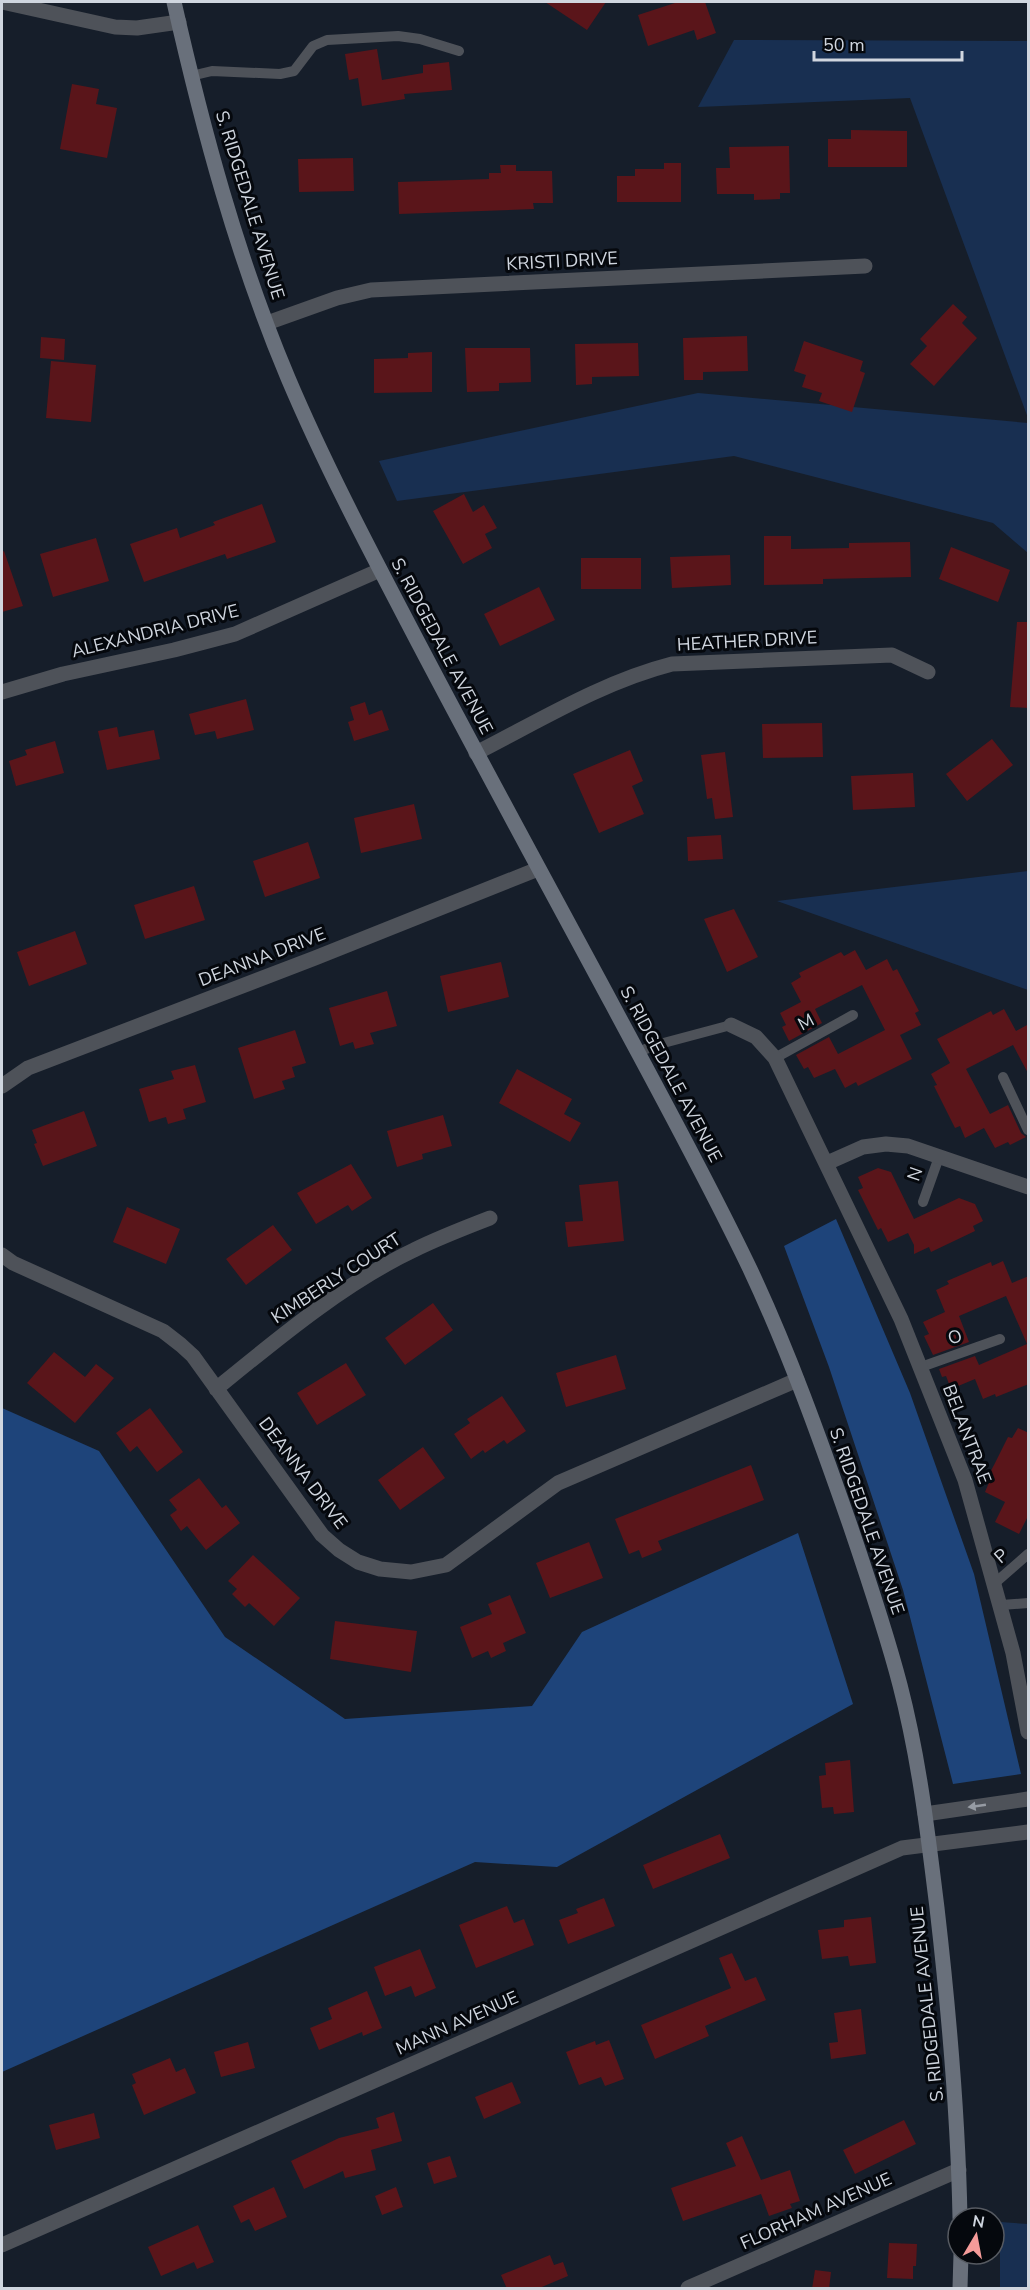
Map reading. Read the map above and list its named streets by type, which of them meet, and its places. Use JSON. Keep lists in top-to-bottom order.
{
  "streets": {
    "main road": ["S. RIDGEDALE AVENUE"],
    "street": [
      "KRISTI DRIVE",
      "ALEXANDRIA DRIVE",
      "HEATHER DRIVE",
      "DEANNA DRIVE",
      "KIMBERLY COURT",
      "BELANTRAE",
      "MANN AVENUE",
      "FLORHAM AVENUE"
    ],
    "lane": [
      "M",
      "N",
      "O",
      "P"
    ]
  },
  "crossings": [
    ["S. RIDGEDALE AVENUE", "KRISTI DRIVE"],
    ["S. RIDGEDALE AVENUE", "ALEXANDRIA DRIVE"],
    ["S. RIDGEDALE AVENUE", "HEATHER DRIVE"],
    ["S. RIDGEDALE AVENUE", "DEANNA DRIVE"],
    ["S. RIDGEDALE AVENUE", "MANN AVENUE"],
    ["S. RIDGEDALE AVENUE", "FLORHAM AVENUE"],
    ["DEANNA DRIVE", "KIMBERLY COURT"],
    ["M", "BELANTRAE"],
    ["O", "BELANTRAE"],
    ["BELANTRAE", "P"]
  ],
  "scale_bar": "50 m",
  "north": "top"
}
